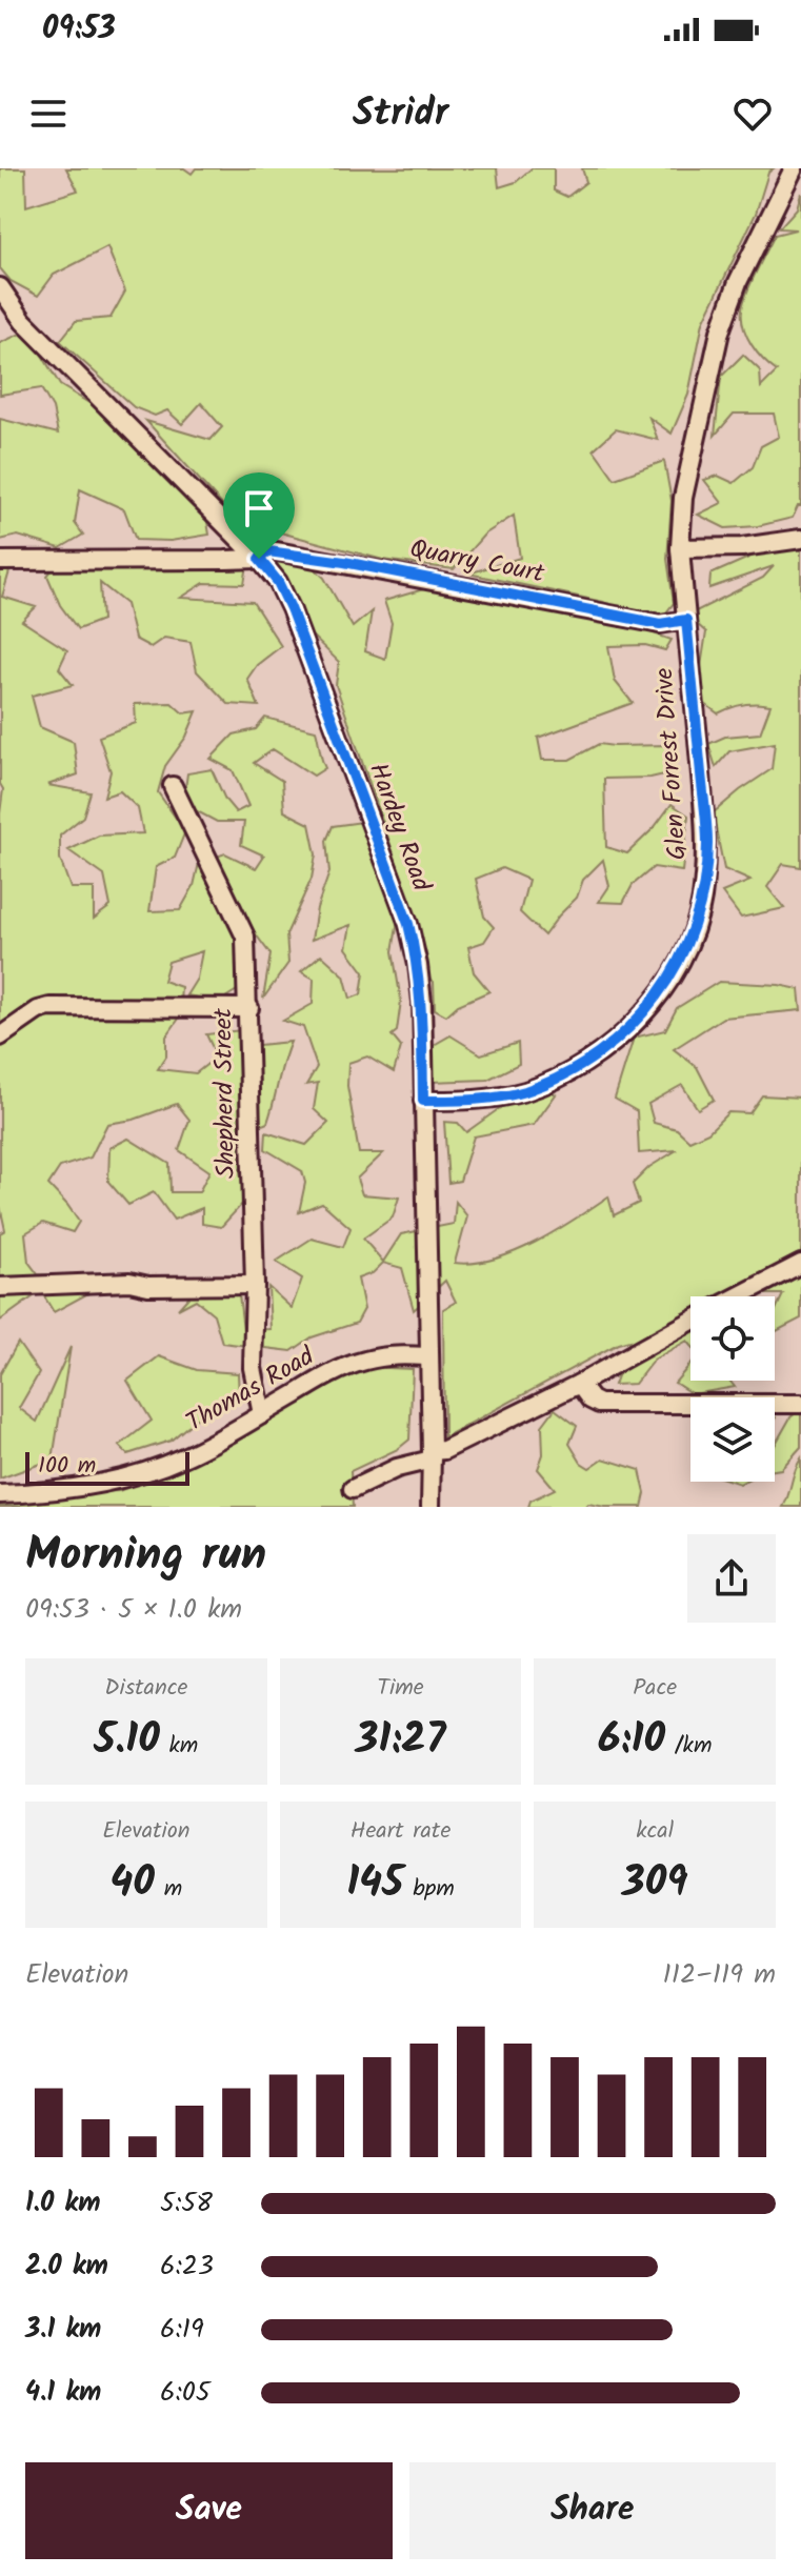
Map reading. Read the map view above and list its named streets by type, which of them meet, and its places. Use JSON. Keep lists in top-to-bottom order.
{
  "streets": {
    "street": [
      "Quarry Court",
      "Glen Forrest Drive",
      "Hardey Road",
      "Shepherd Street",
      "Thomas Road"
    ]
  },
  "crossings": [
    ["Quarry Court", "Glen Forrest Drive"],
    ["Quarry Court", "Hardey Road"],
    ["Glen Forrest Drive", "Hardey Road"],
    ["Hardey Road", "Thomas Road"],
    ["Shepherd Street", "Thomas Road"]
  ],
  "scale_bar": "100 m",
  "page": {
    "status": "09:53",
    "header": "Stridr",
    "scale": "100 m",
    "heading": ["Morning run", "09:53 · 5 × 1.0 km"],
    "stats": [
      ["Distance", "5.10 km"],
      ["Time", "31:27"],
      ["Pace", "6:10 /km"],
      ["Elevation", "40 m"],
      ["Heart rate", "145 bpm"],
      ["kcal", "309"]
    ],
    "chart": ["Elevation", "112–119 m"],
    "list": [
      {
        "name": "1.0 km",
        "note": "5:58"
      },
      {
        "name": "2.0 km",
        "note": "6:23"
      },
      {
        "name": "3.1 km",
        "note": "6:19"
      },
      {
        "name": "4.1 km",
        "note": "6:05"
      }
    ],
    "buttons": ["Save", "Share"]
  }
}
